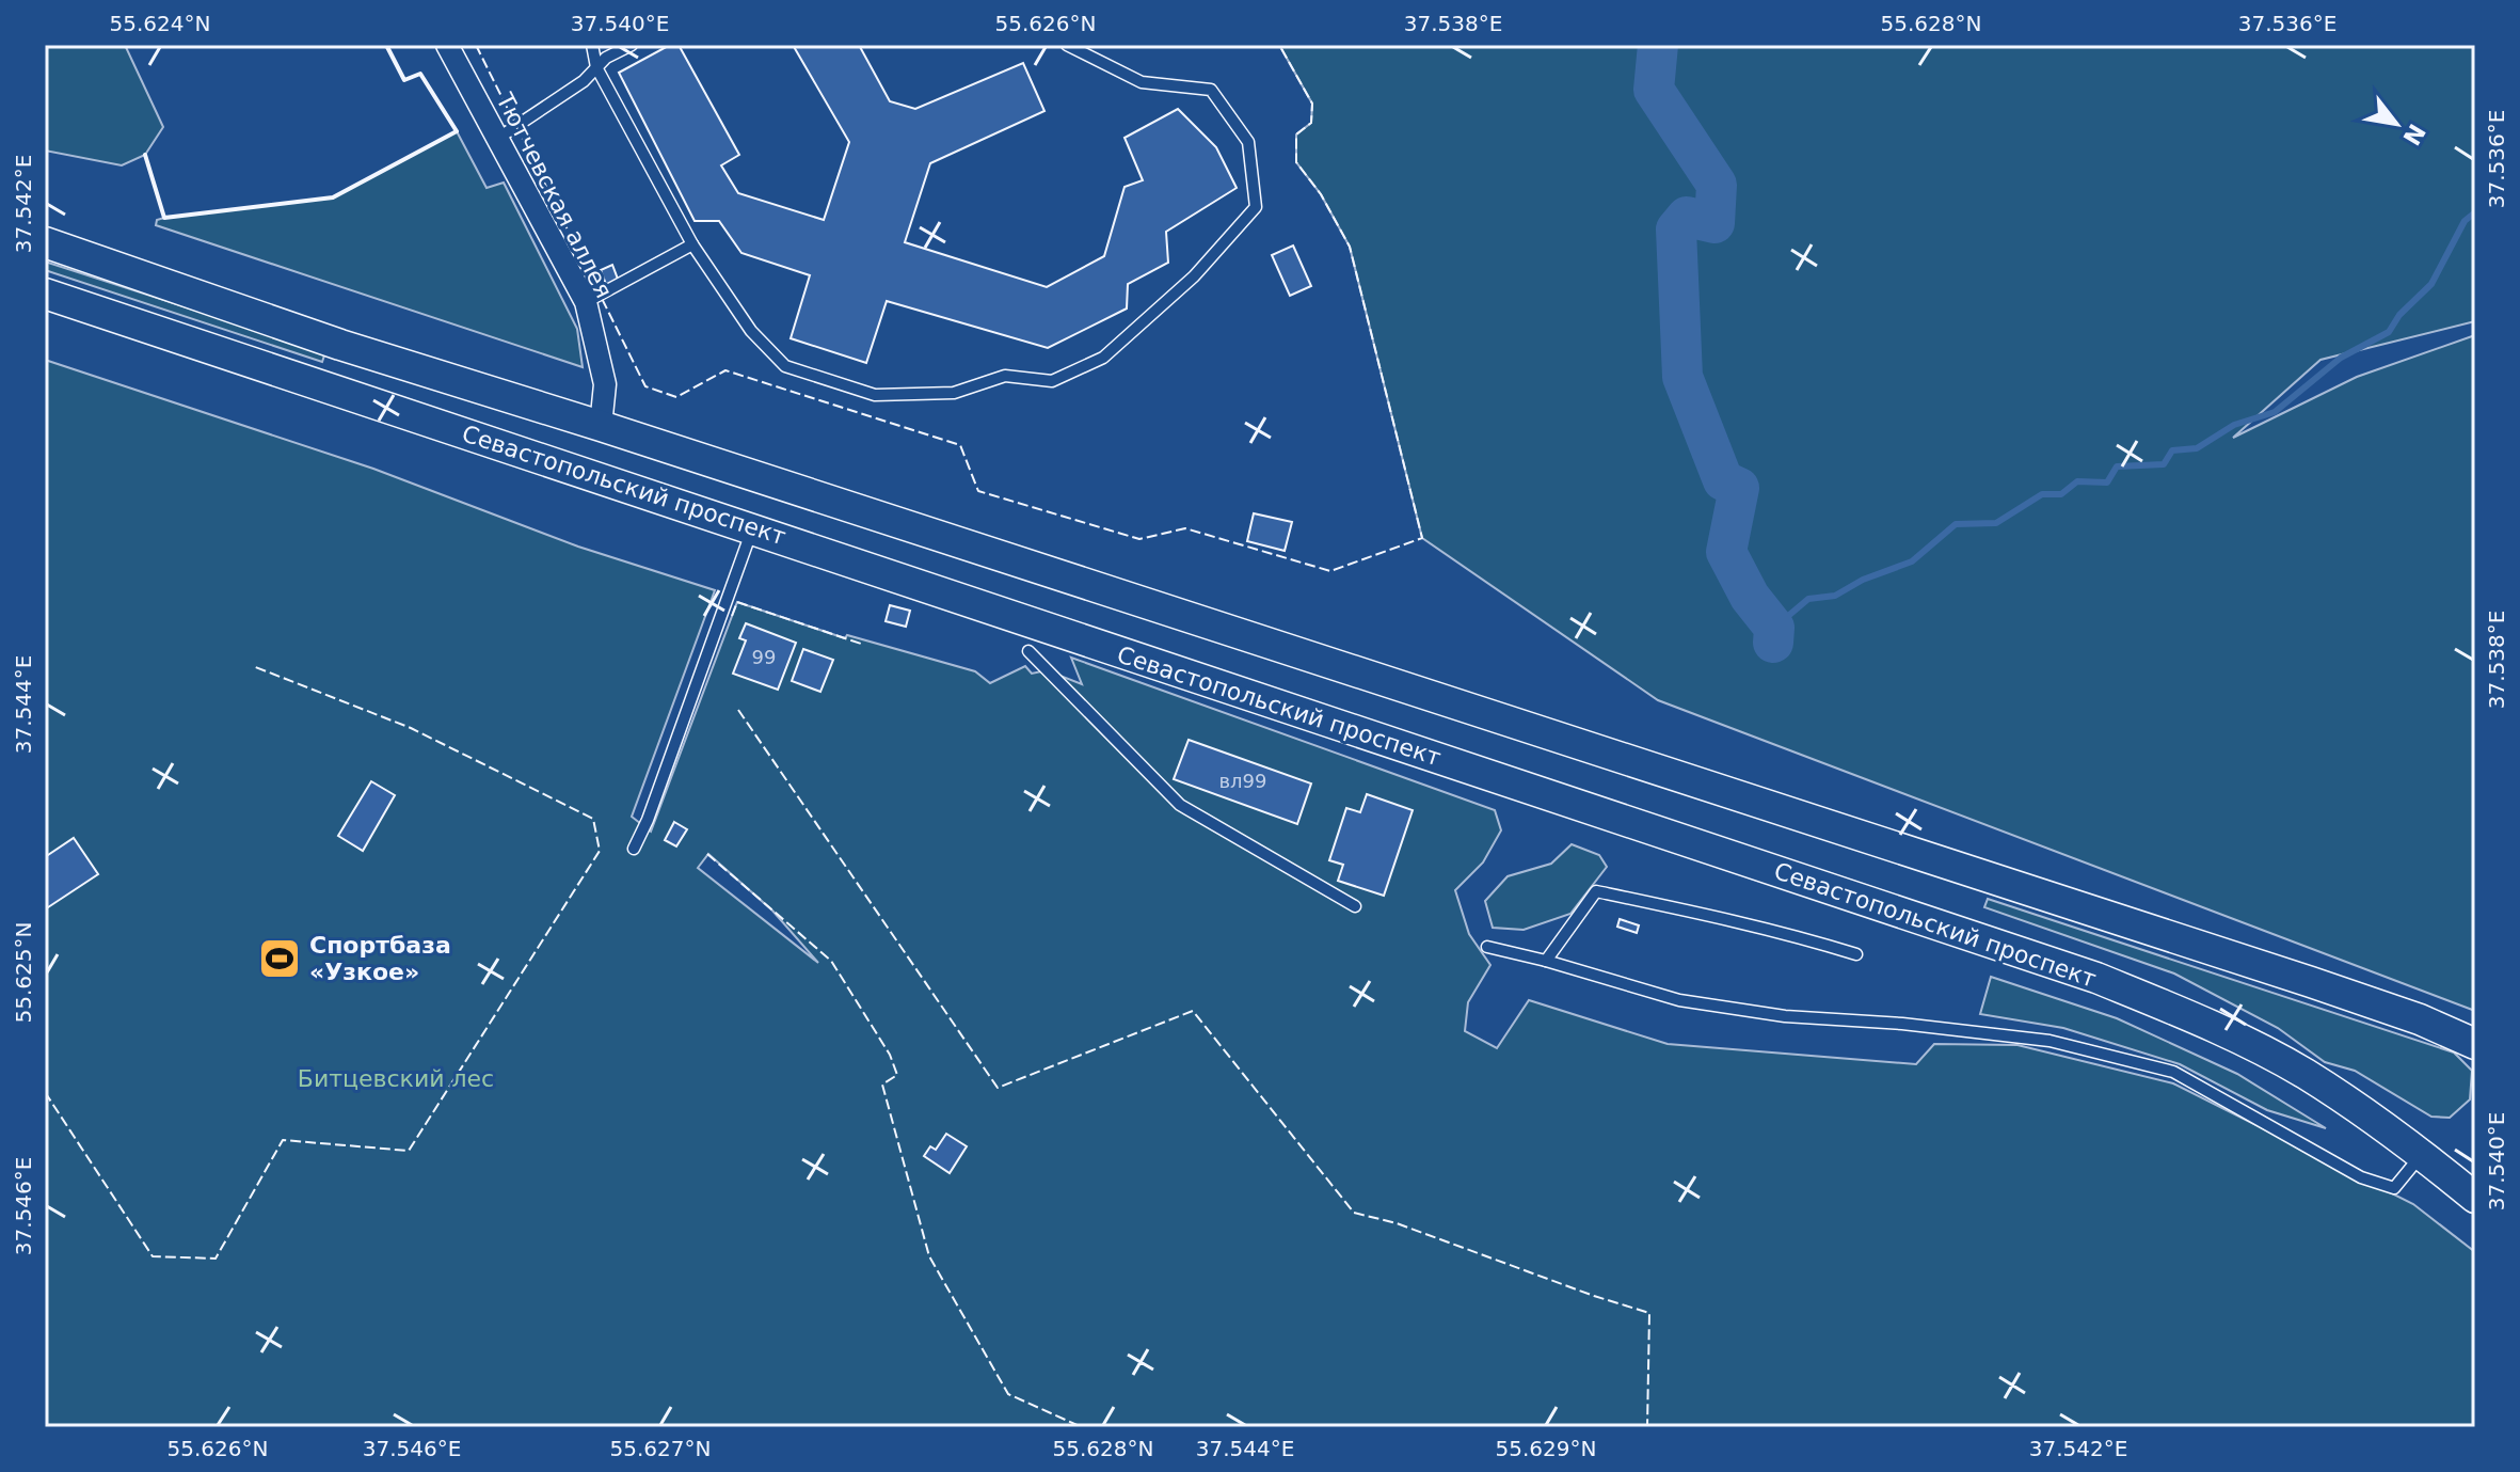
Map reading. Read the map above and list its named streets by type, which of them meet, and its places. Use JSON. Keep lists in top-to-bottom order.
{
  "streets": {
    "main road": ["Севастопольский проспект"],
    "street": ["Тютчевская аллея"]
  },
  "crossings": [
    ["Тютчевская аллея", "Севастопольский проспект"]
  ],
  "parks": ["Битцевский лес"],
  "places": {
    "sports": ["Спортбаза «Узкое»"]
  },
  "house_numbers": ["99", "вл99"],
  "north": "bottom right",
  "coordinates": [
    "55.624°N",
    "37.540°E",
    "55.626°N",
    "37.538°E",
    "55.628°N",
    "37.536°E",
    "37.542°E",
    "37.544°E",
    "55.625°N",
    "37.546°E",
    "55.627°N",
    "55.629°N"
  ]
}
